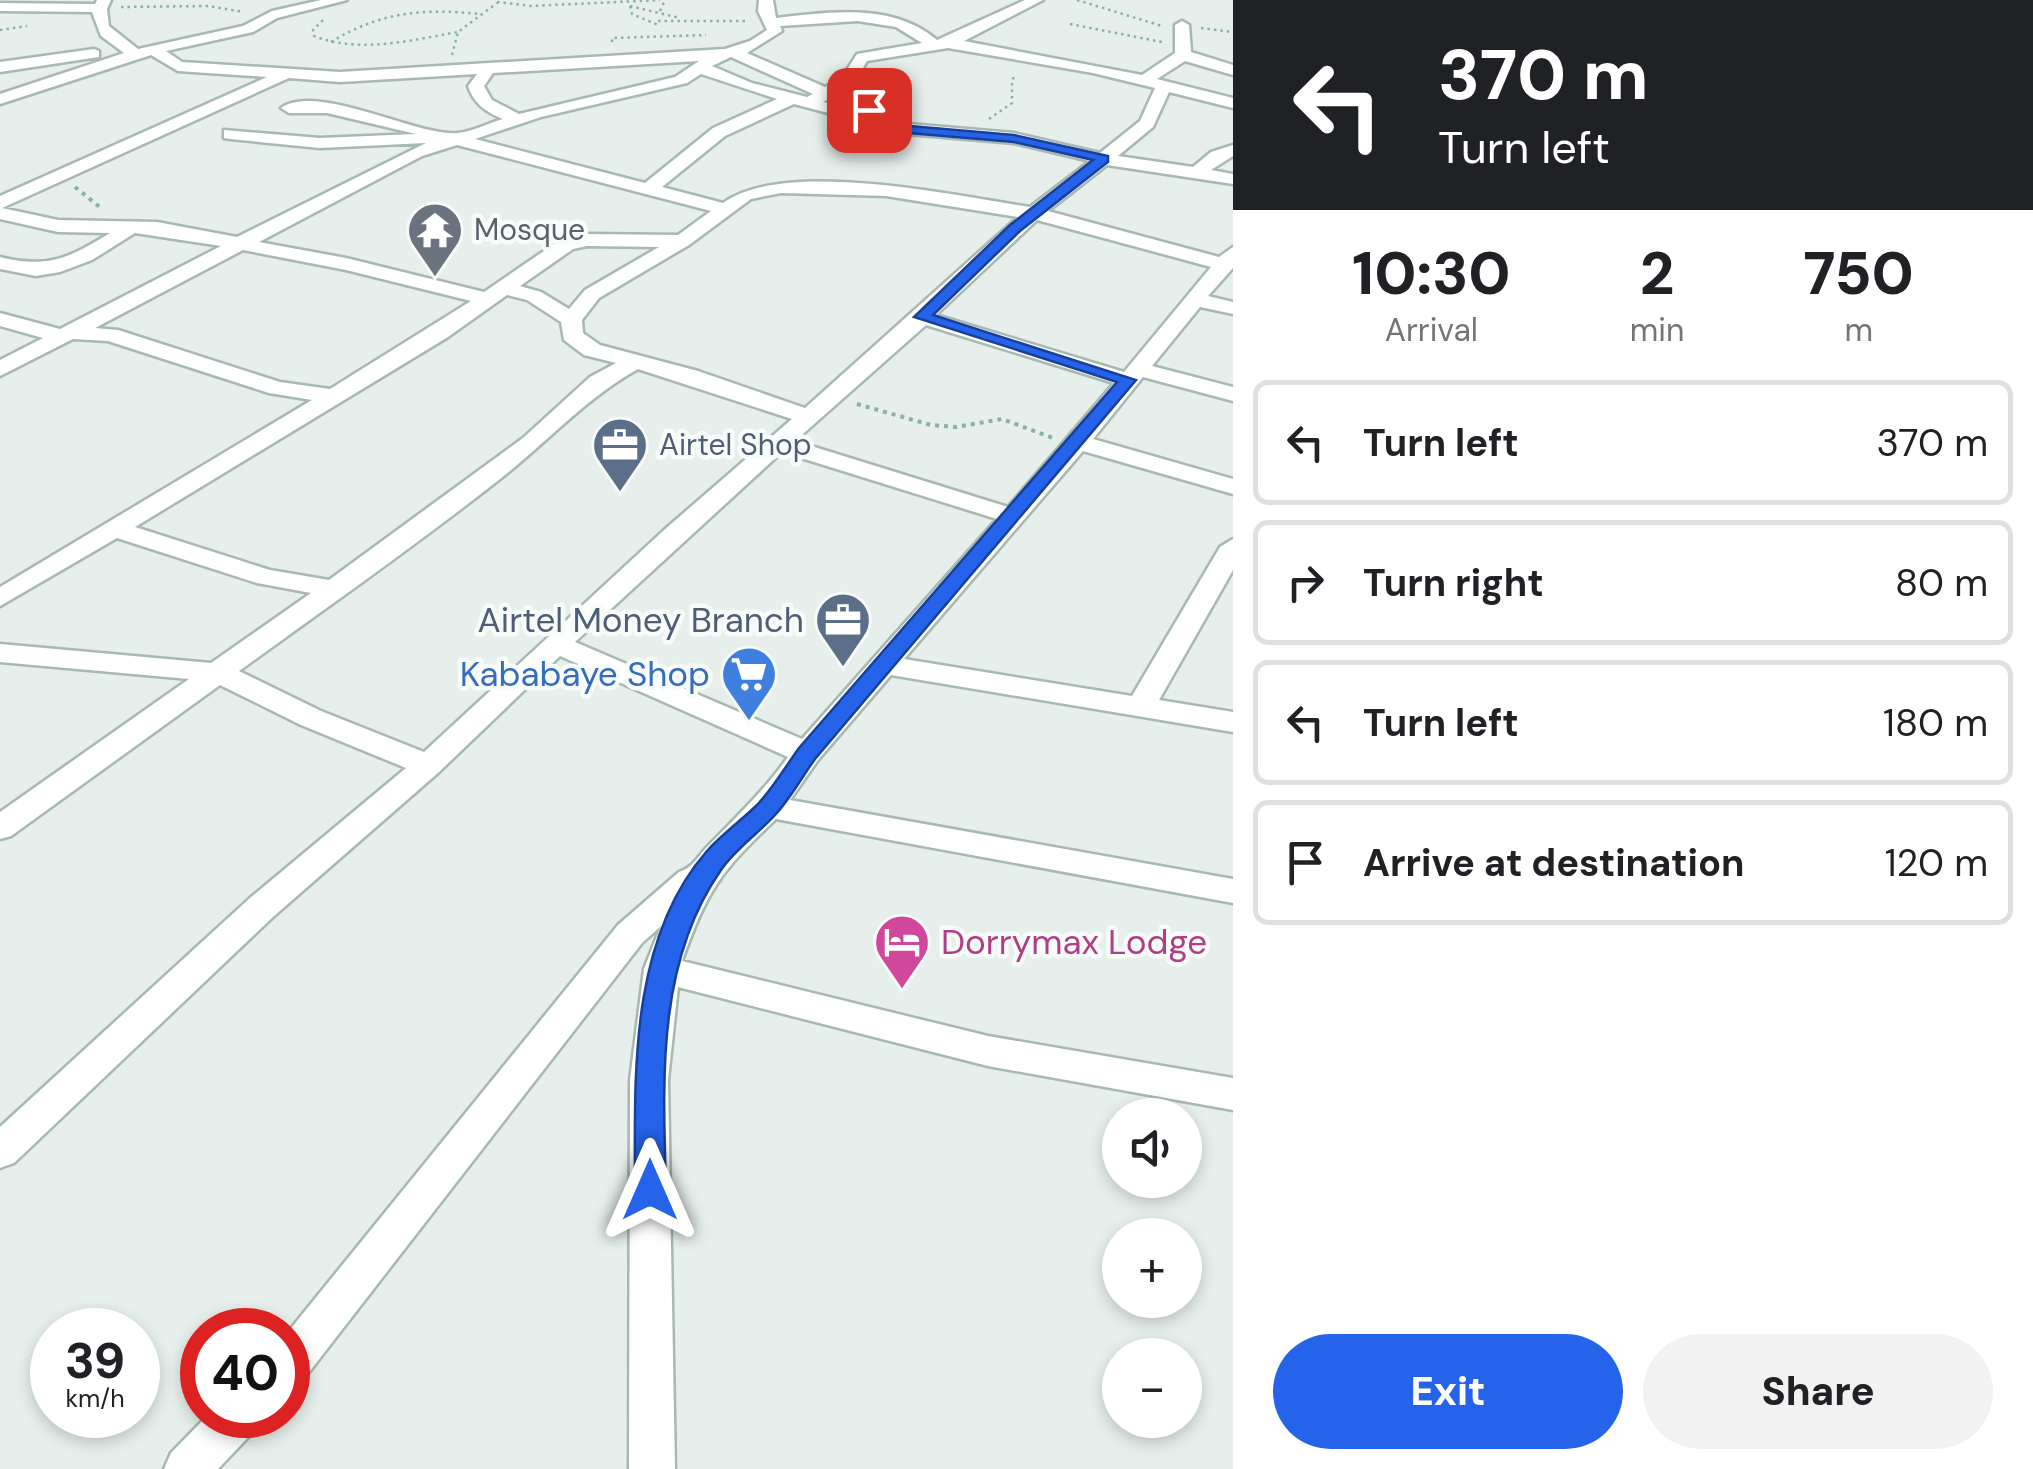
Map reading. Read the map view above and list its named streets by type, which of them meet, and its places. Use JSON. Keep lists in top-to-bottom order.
{
  "places": {
    "temple": ["Mosque"],
    "office": ["Airtel Shop", "Airtel Money Branch"],
    "supermarket": ["Kababaye Shop"],
    "hotel": ["Dorrymax Lodge"]
  },
  "page": {
    "turn": ["370 m", "Turn left"],
    "eta": [
      "10:30",
      "Arrival",
      "2",
      "min",
      "750",
      "m"
    ],
    "list": [
      {
        "name": "Turn left",
        "value": "370 m"
      },
      {
        "name": "Turn right",
        "value": "80 m"
      },
      {
        "name": "Turn left",
        "value": "180 m"
      },
      {
        "name": "Arrive at destination",
        "value": "120 m"
      }
    ],
    "map_buttons": ["+", "−"],
    "speed": "39 km/h",
    "limit": "40",
    "buttons": ["Exit", "Share"]
  }
}
